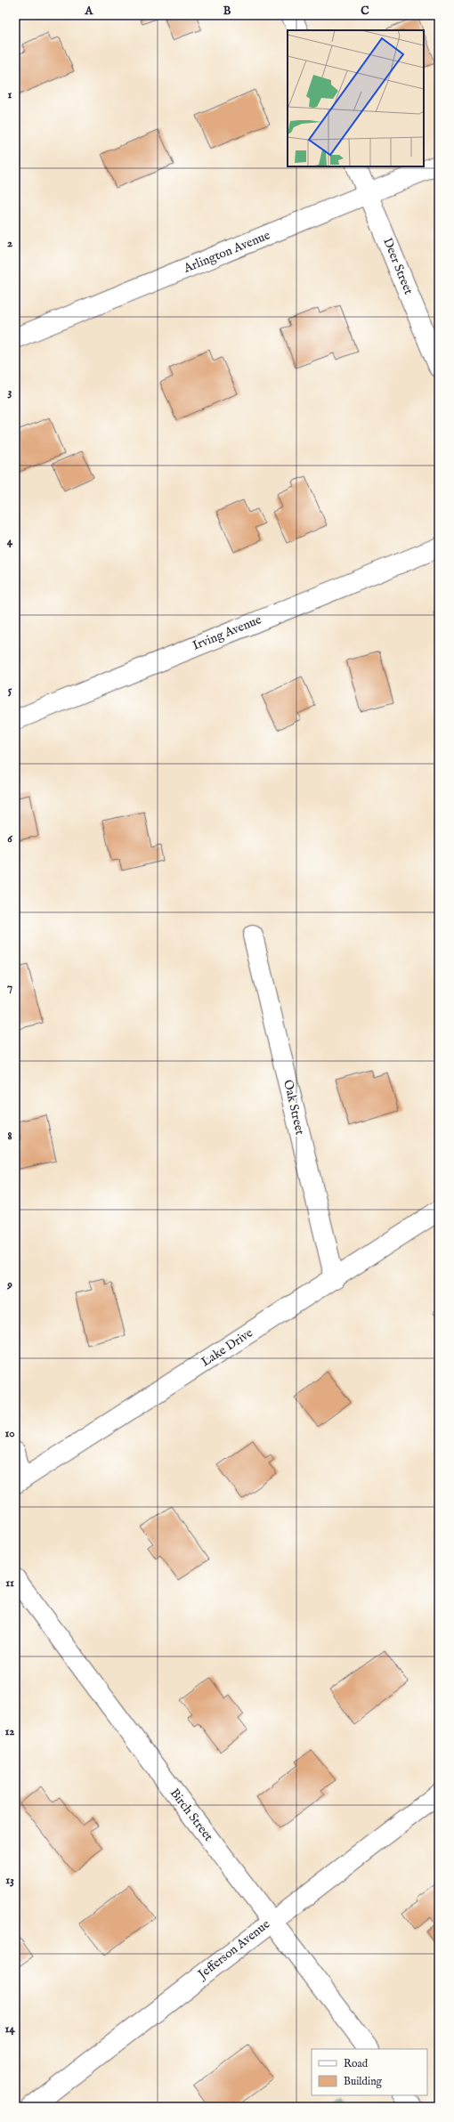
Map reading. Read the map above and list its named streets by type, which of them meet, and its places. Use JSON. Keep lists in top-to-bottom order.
{
  "streets": {
    "street": [
      "Arlington Avenue",
      "Deer Street",
      "Irving Avenue",
      "Oak Street",
      "Lake Drive",
      "Birch Street",
      "Jefferson Avenue"
    ]
  },
  "crossings": [
    ["Arlington Avenue", "Deer Street"],
    ["Oak Street", "Lake Drive"],
    ["Birch Street", "Jefferson Avenue"]
  ],
  "legend": ["Road", "Building"],
  "grid": {
    "columns": ["A", "B", "C"],
    "rows": [
      "1",
      "2",
      "3",
      "4",
      "5",
      "6",
      "7",
      "8",
      "9",
      "10",
      "11",
      "12",
      "13",
      "14"
    ]
  }
}
